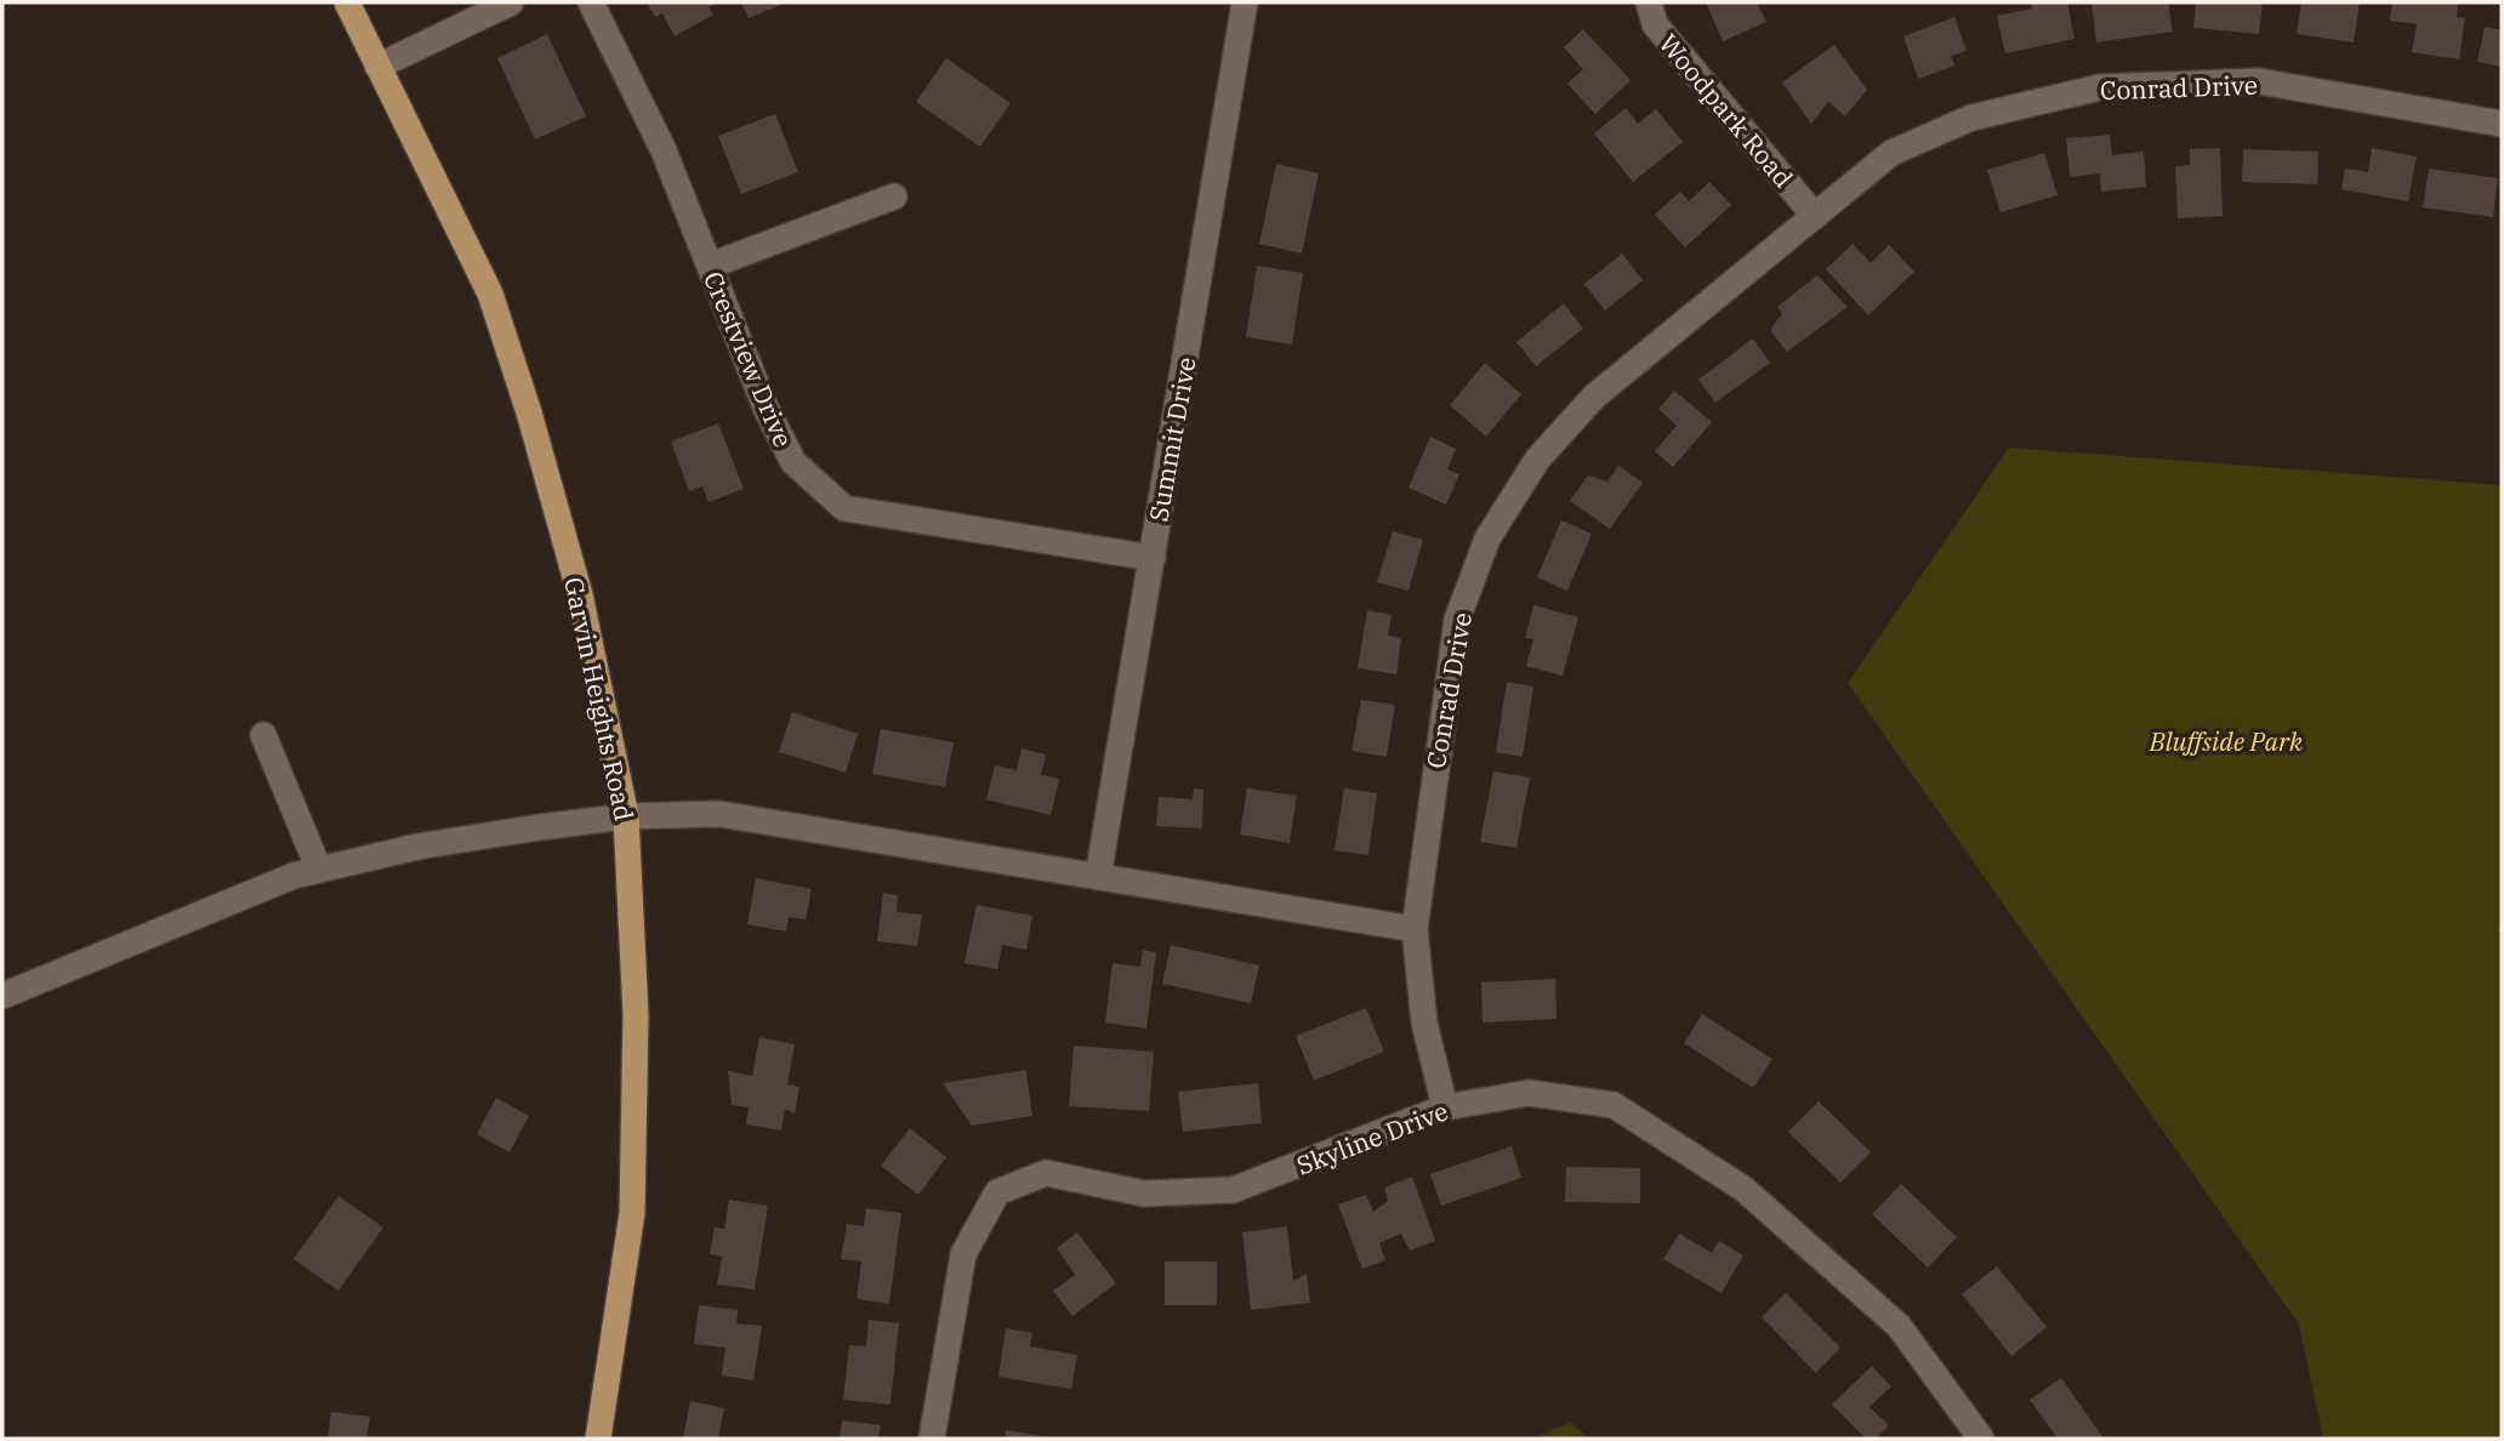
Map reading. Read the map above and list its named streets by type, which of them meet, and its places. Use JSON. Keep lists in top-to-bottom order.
{
  "streets": {
    "main road": ["Garvin Heights Road"],
    "street": [
      "Conrad Drive",
      "Woodpark Road",
      "Crestview Drive",
      "Summit Drive",
      "Skyline Drive"
    ]
  },
  "crossings": [
    ["Conrad Drive", "Woodpark Road"],
    ["Conrad Drive", "Skyline Drive"],
    ["Crestview Drive", "Summit Drive"]
  ],
  "parks": ["Bluffside Park"]
}
